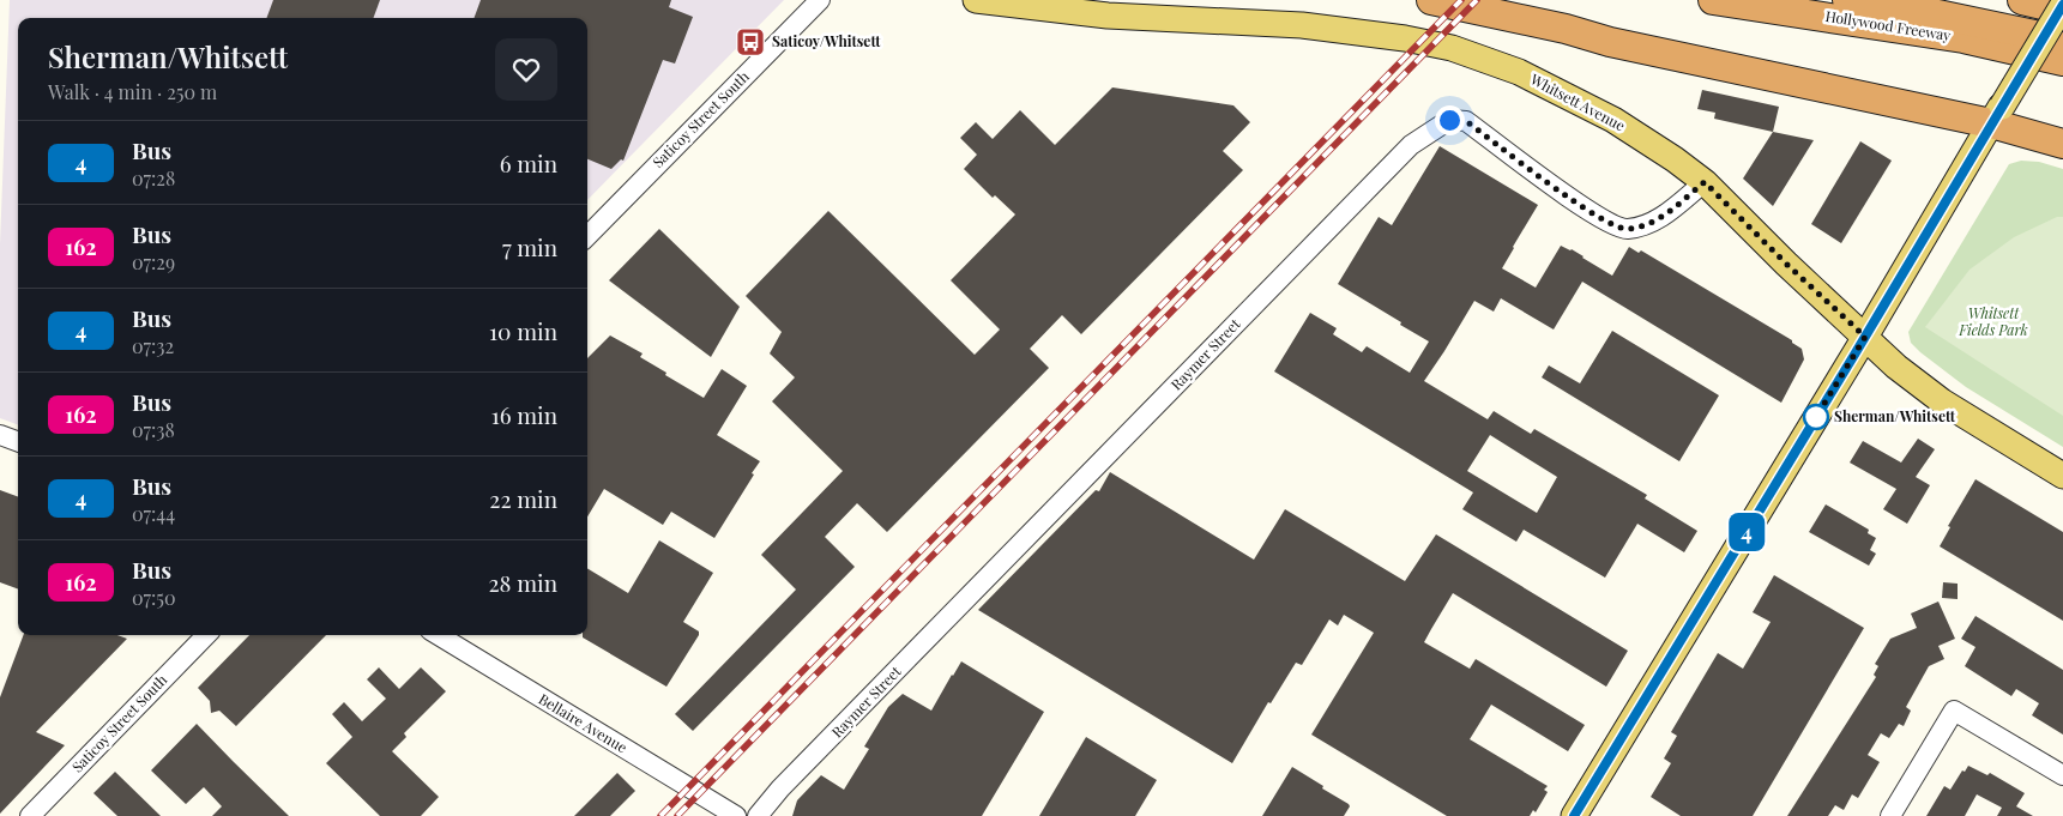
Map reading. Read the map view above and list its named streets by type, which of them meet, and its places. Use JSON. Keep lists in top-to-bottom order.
{
  "streets": {
    "highway": ["Hollywood Freeway"],
    "main road": ["Whitsett Avenue"],
    "street": ["Saticoy Street South", "Raymer Street", "Bellaire Avenue"]
  },
  "crossings": [
    ["Whitsett Avenue", "Raymer Street"]
  ],
  "parks": ["Whitsett Fields Park"],
  "places": {
    "bus stop": ["Saticoy/Whitsett"],
    "other": ["Sherman/Whitsett"]
  },
  "lines": ["bus line 4"],
  "page": {
    "on_map": "4",
    "heading": ["Sherman/Whitsett", "Walk · 4 min · 250 m"],
    "list": [
      {
        "mark": "4",
        "name": "Bus",
        "note": "07:28",
        "value": "6 min"
      },
      {
        "mark": "162",
        "name": "Bus",
        "note": "07:29",
        "value": "7 min"
      },
      {
        "mark": "4",
        "name": "Bus",
        "note": "07:32",
        "value": "10 min"
      },
      {
        "mark": "162",
        "name": "Bus",
        "note": "07:38",
        "value": "16 min"
      },
      {
        "mark": "4",
        "name": "Bus",
        "note": "07:44",
        "value": "22 min"
      },
      {
        "mark": "162",
        "name": "Bus",
        "note": "07:50",
        "value": "28 min"
      }
    ]
  }
}
